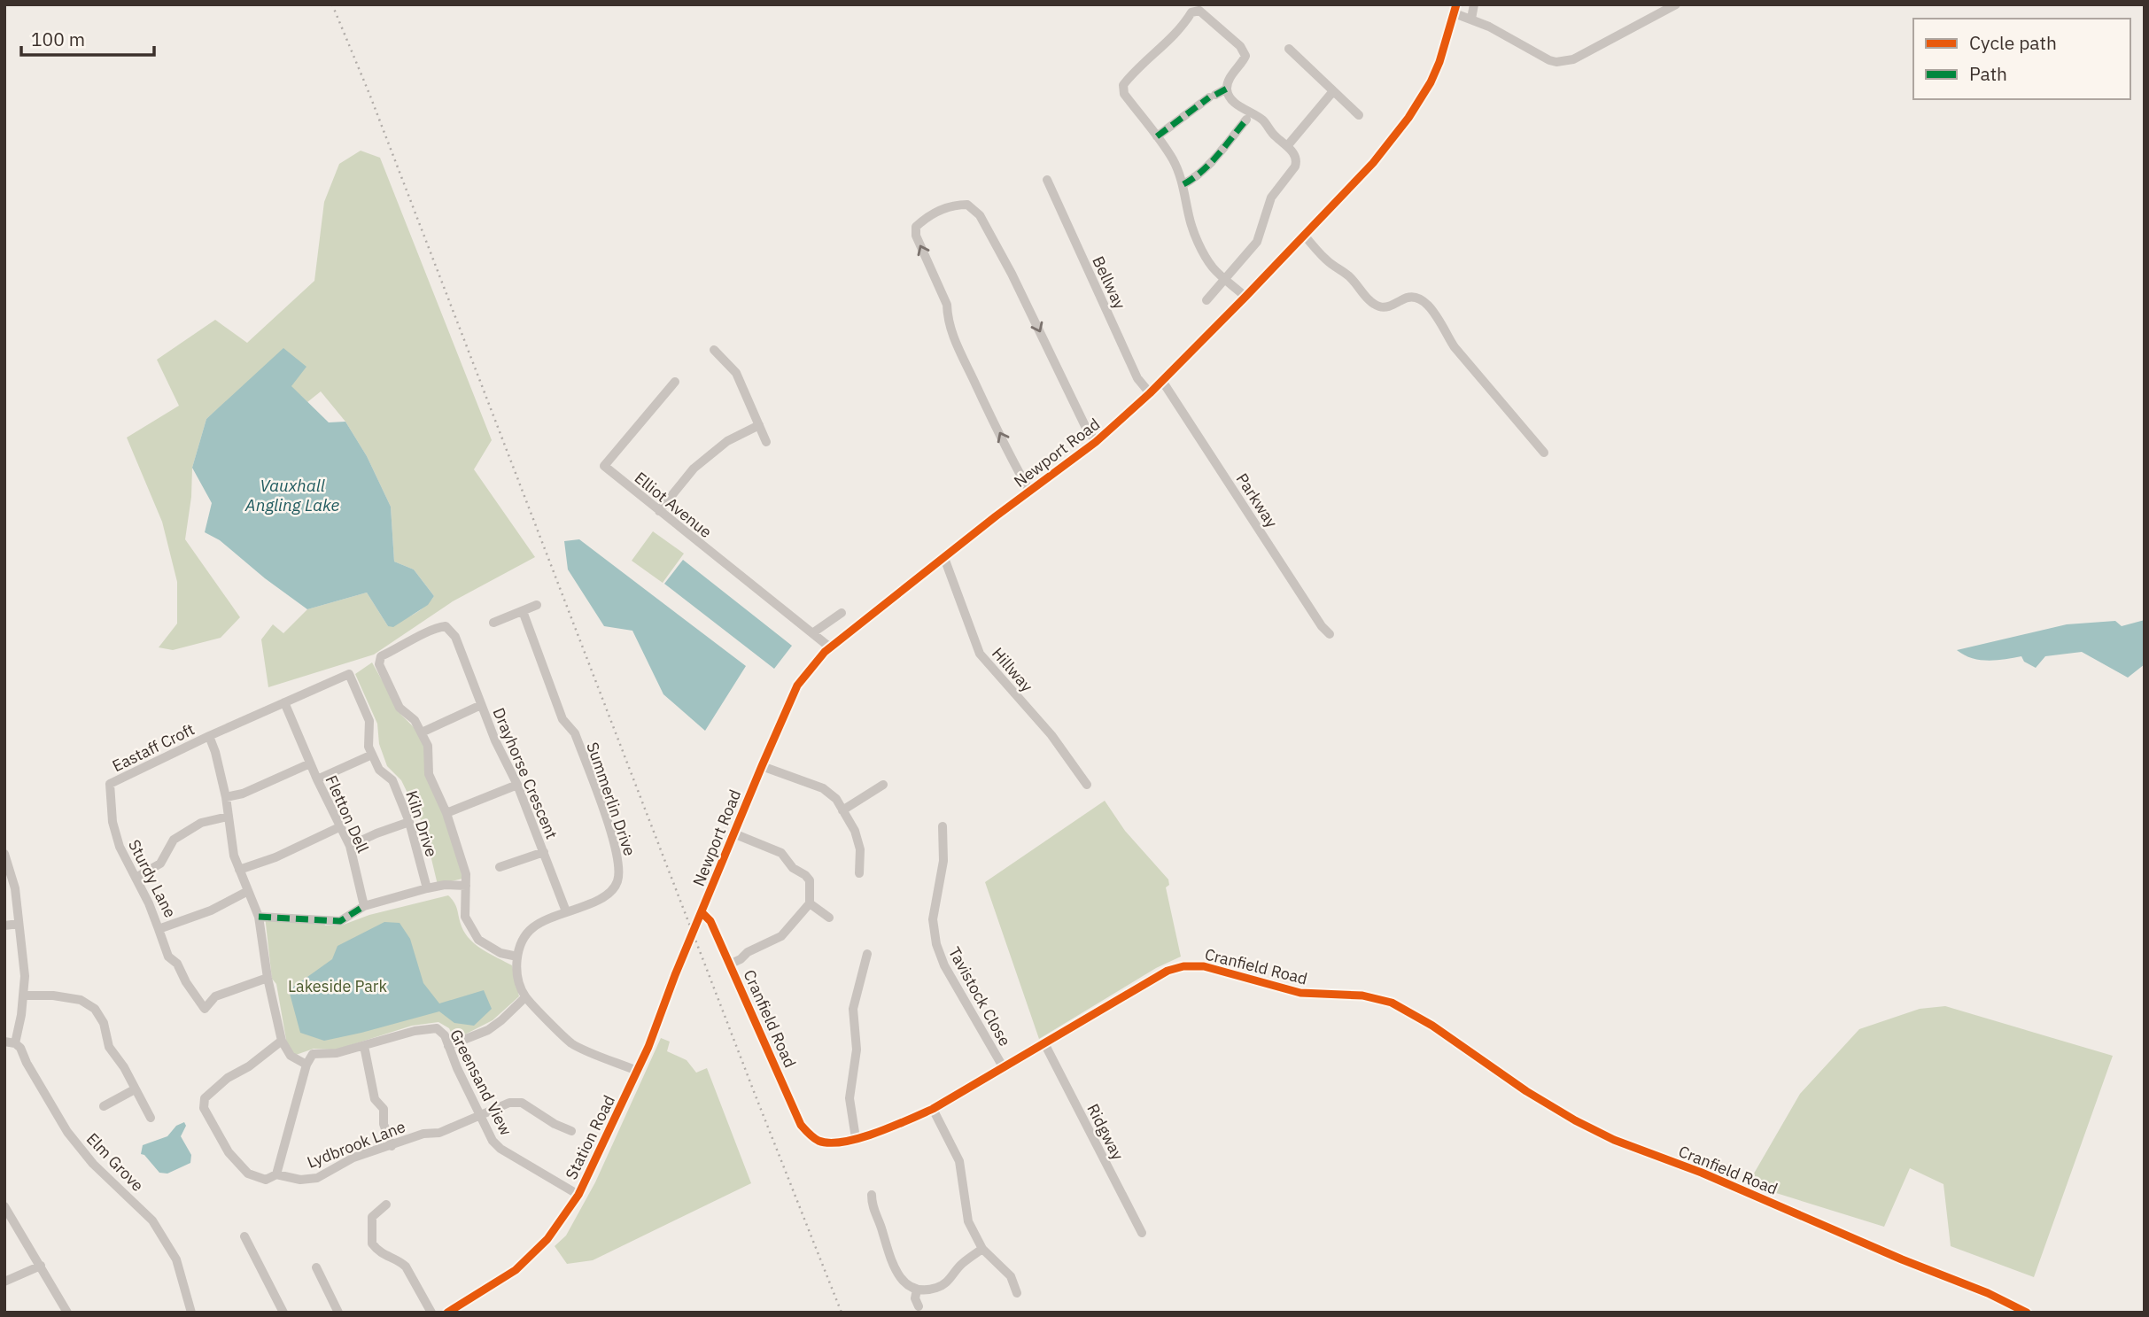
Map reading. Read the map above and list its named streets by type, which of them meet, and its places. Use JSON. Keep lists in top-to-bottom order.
{
  "streets": {
    "street": [
      "Bellway",
      "Newport Road",
      "Parkway",
      "Elliot Avenue",
      "Hillway",
      "Eastaff Croft",
      "Drayhorse Crescent",
      "Summerlin Drive",
      "Fletton Dell",
      "Kiln Drive",
      "Sturdy Lane",
      "Cranfield Road",
      "Tavistock Close",
      "Greensand View",
      "Ridgway",
      "Station Road",
      "Lydbrook Lane",
      "Elm Grove"
    ]
  },
  "crossings": [
    ["Bellway", "Newport Road"],
    ["Newport Road", "Parkway"],
    ["Newport Road", "Elliot Avenue"],
    ["Newport Road", "Hillway"],
    ["Newport Road", "Cranfield Road"],
    ["Newport Road", "Station Road"],
    ["Eastaff Croft", "Sturdy Lane"],
    ["Drayhorse Crescent", "Summerlin Drive"],
    ["Cranfield Road", "Tavistock Close"],
    ["Cranfield Road", "Ridgway"],
    ["Greensand View", "Station Road"],
    ["Greensand View", "Lydbrook Lane"]
  ],
  "water": ["Vauxhall Angling Lake"],
  "parks": ["Lakeside Park"],
  "legend": ["Cycle path", "Path"],
  "scale_bar": "100 m"
}
